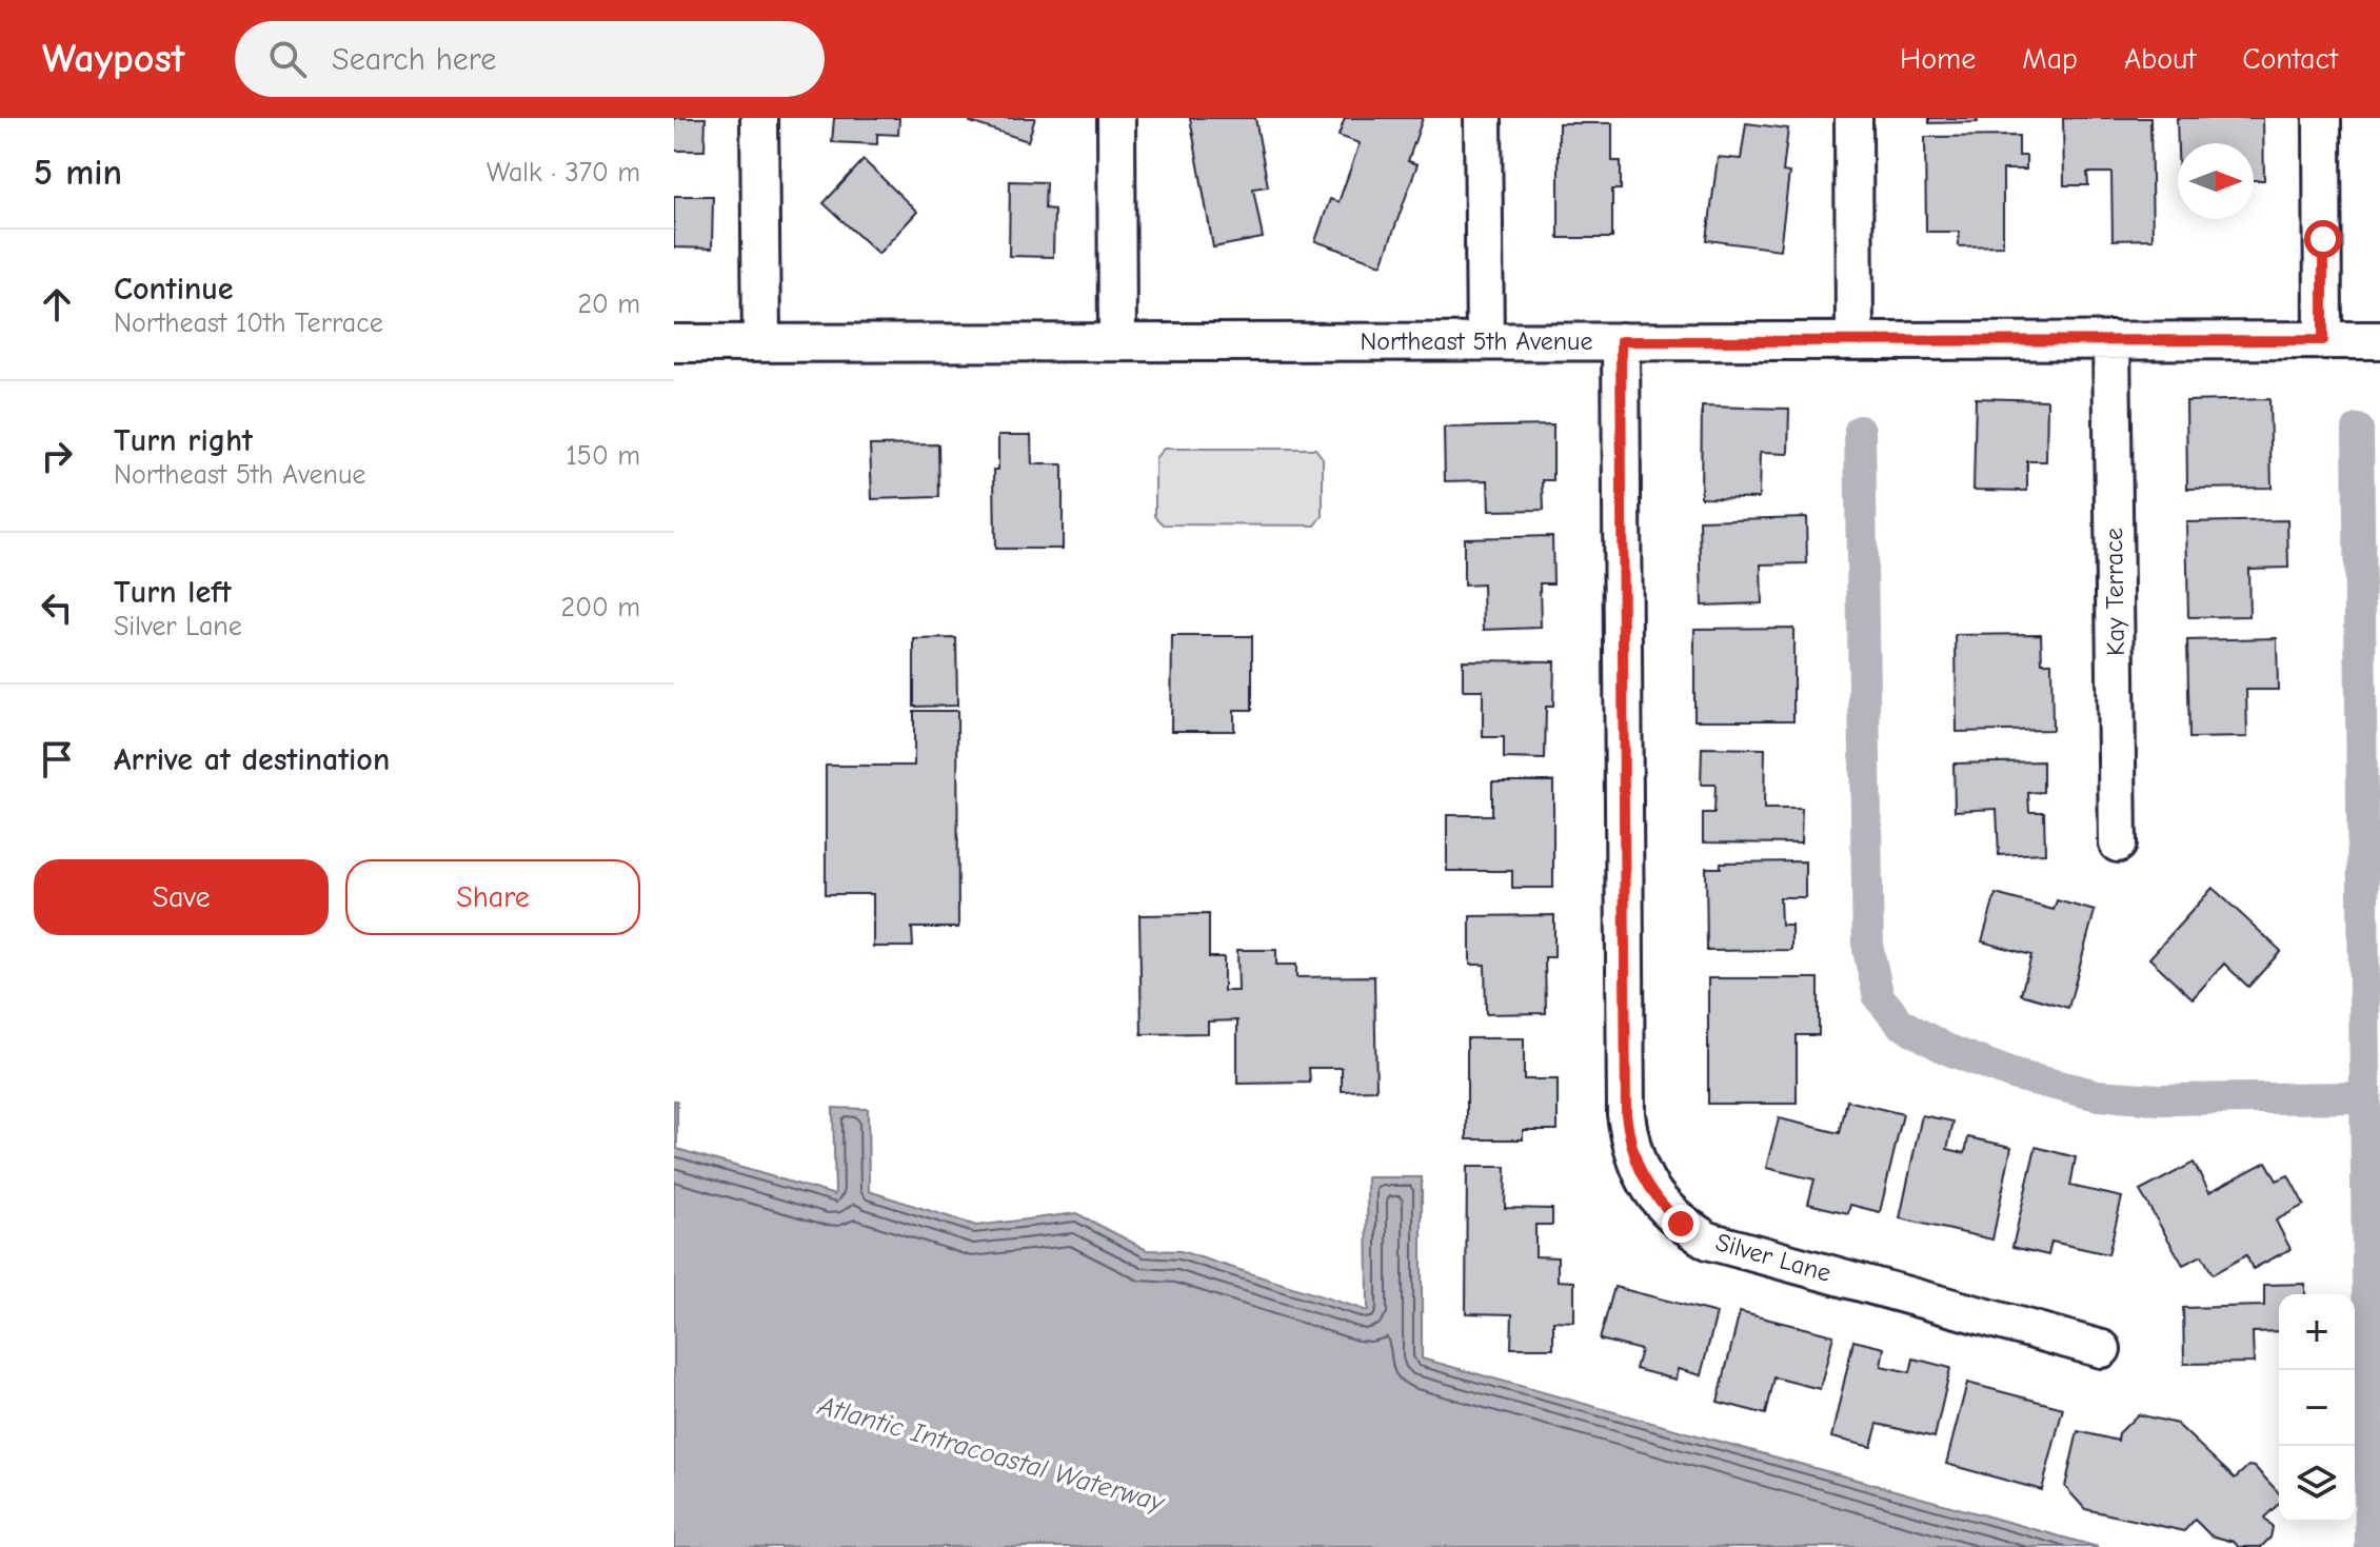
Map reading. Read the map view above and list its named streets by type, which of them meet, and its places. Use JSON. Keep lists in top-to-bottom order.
{
  "streets": {
    "street": ["Northeast 5th Avenue", "Kay Terrace", "Silver Lane"]
  },
  "crossings": [
    ["Northeast 5th Avenue", "Kay Terrace"],
    ["Northeast 5th Avenue", "Silver Lane"]
  ],
  "water": ["Atlantic Intracoastal Waterway"],
  "north": "right",
  "page": {
    "header": "Waypost",
    "search": "Search here",
    "nav": [
      "Home",
      "Map",
      "About",
      "Contact"
    ],
    "heading": ["5 min", "Walk · 370 m"],
    "list": [
      ["Continue", "Northeast 10th Terrace", "20 m"],
      ["Turn right", "Northeast 5th Avenue", "150 m"],
      ["Turn left", "Silver Lane", "200 m"],
      "Arrive at destination"
    ],
    "buttons": ["Save", "Share"],
    "map_buttons": ["+", "−"]
  }
}
